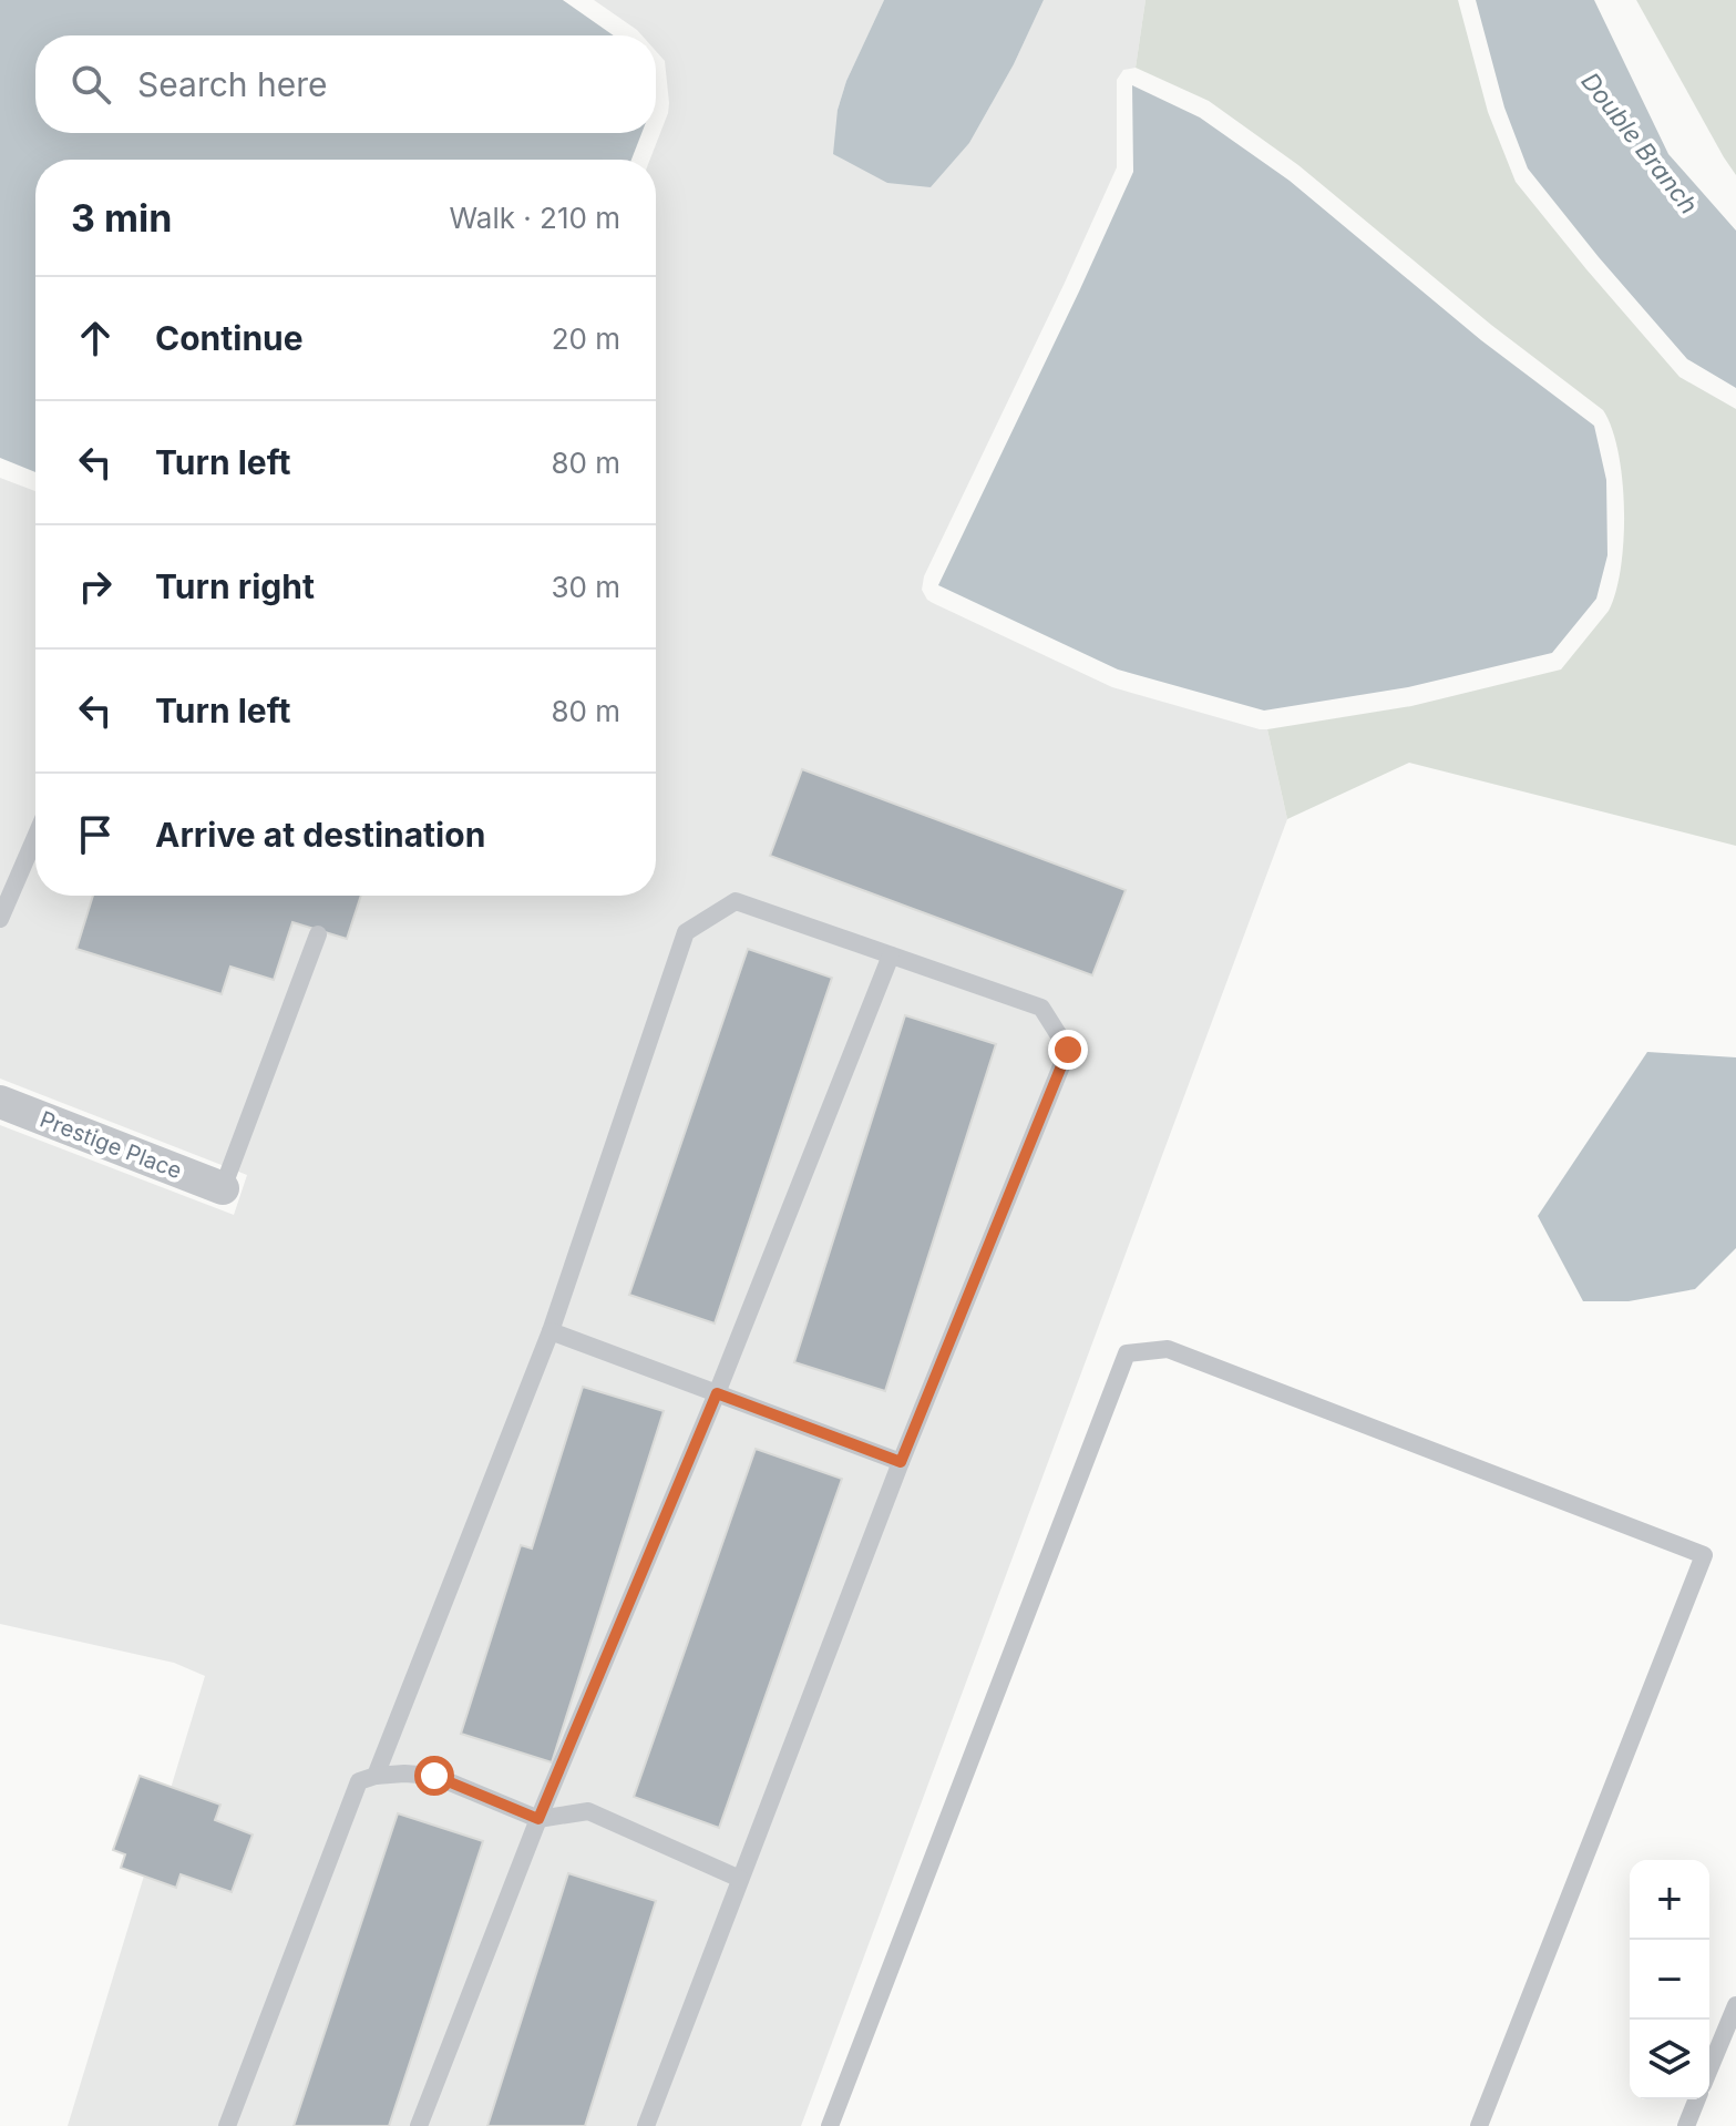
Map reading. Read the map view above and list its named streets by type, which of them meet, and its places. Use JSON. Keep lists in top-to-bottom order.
{
  "streets": {
    "street": ["Prestige Place"]
  },
  "water": ["Double Branch"],
  "page": {
    "search": "Search here",
    "heading": ["3 min", "Walk · 210 m"],
    "list": [
      ["Continue", "20 m"],
      ["Turn left", "80 m"],
      ["Turn right", "30 m"],
      ["Turn left", "80 m"],
      "Arrive at destination"
    ],
    "map_buttons": ["+", "−"]
  }
}
